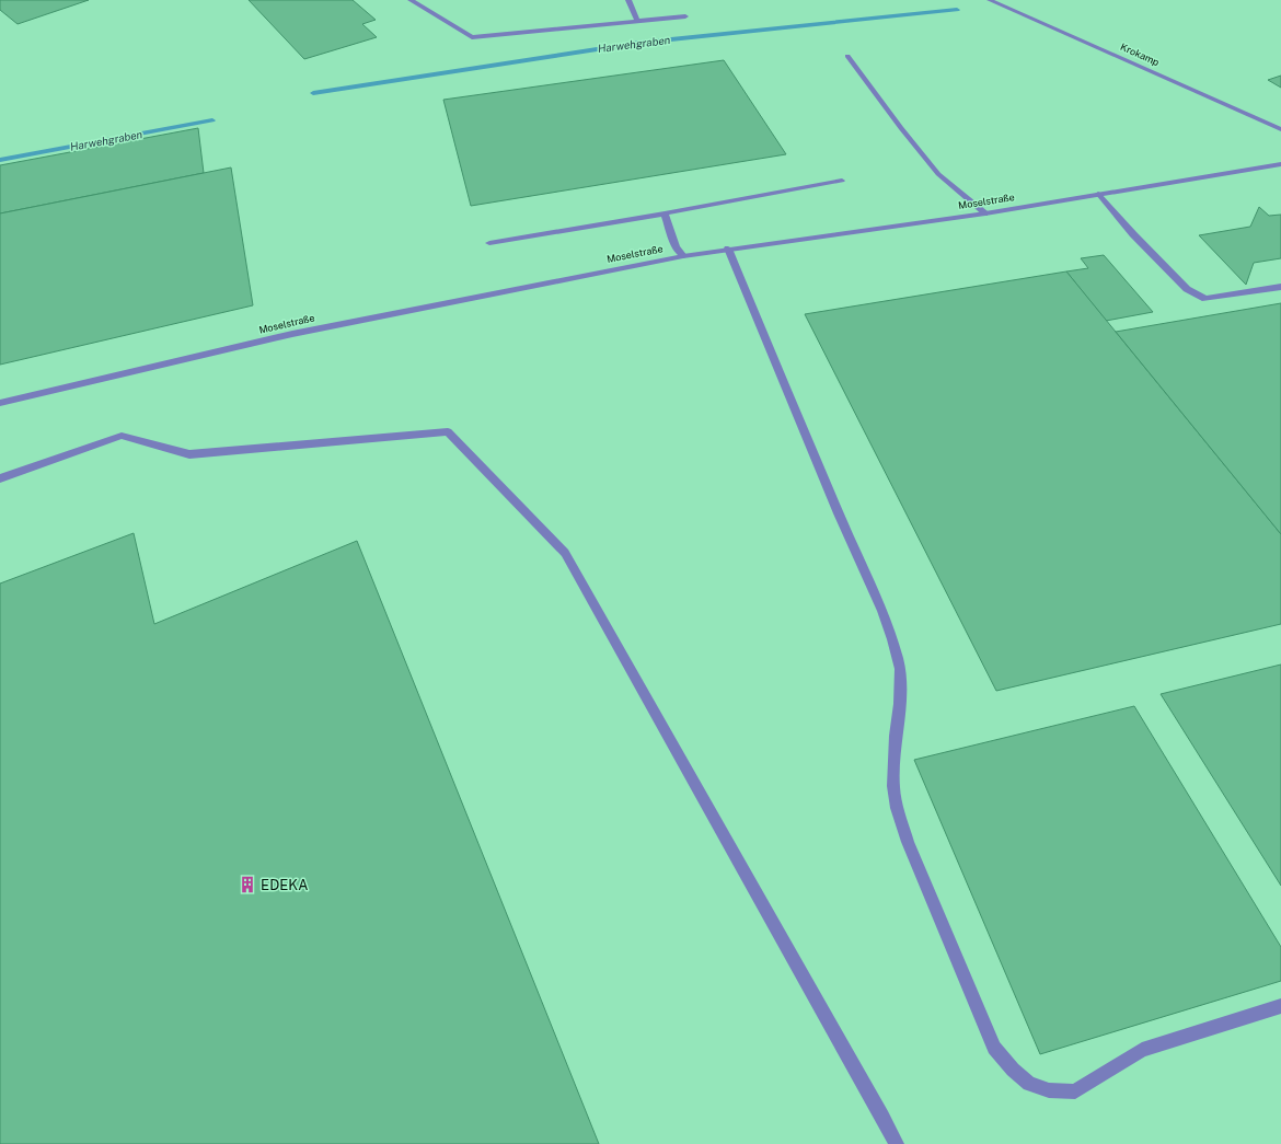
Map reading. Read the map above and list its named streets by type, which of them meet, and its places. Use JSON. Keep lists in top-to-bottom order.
{
  "streets": {
    "street": ["Krokamp", "Moselstraße"]
  },
  "water": ["Harwehgraben"],
  "places": {
    "building": ["EDEKA"]
  }
}
